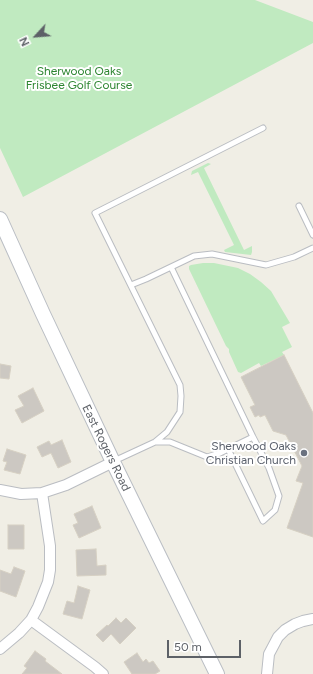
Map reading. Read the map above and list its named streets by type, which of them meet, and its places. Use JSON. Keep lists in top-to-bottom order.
{
  "streets": {
    "main road": ["East Rogers Road"]
  },
  "parks": ["Sherwood Oaks Frisbee Golf Course"],
  "places": ["Sherwood Oaks Christian Church"],
  "scale_bar": "50 m",
  "north": "bottom left"
}
